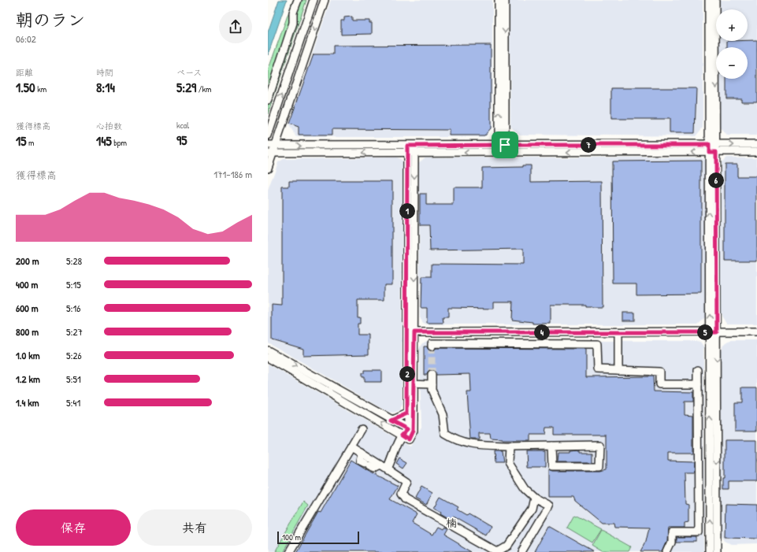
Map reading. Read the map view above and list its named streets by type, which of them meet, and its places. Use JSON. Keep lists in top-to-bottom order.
{
  "districts": ["楠"],
  "scale_bar": "100 m",
  "page": {
    "heading": ["朝のラン", "06:02"],
    "map_buttons": ["+", "−"],
    "stats": [
      ["距離", "1.50 km"],
      ["時間", "8:14"],
      ["ペース", "5:29 /km"],
      ["獲得標高", "15 m"],
      ["心拍数", "145 bpm"],
      ["kcal", "95"]
    ],
    "pins": [
      "7",
      "6",
      "1",
      "4",
      "5",
      "2"
    ],
    "chart": ["獲得標高", "171–186 m"],
    "list": [
      {
        "name": "200 m",
        "note": "5:28"
      },
      {
        "name": "400 m",
        "note": "5:15"
      },
      {
        "name": "600 m",
        "note": "5:16"
      },
      {
        "name": "800 m",
        "note": "5:27"
      },
      {
        "name": "1.0 km",
        "note": "5:26"
      },
      {
        "name": "1.2 km",
        "note": "5:51"
      },
      {
        "name": "1.4 km",
        "note": "5:41"
      }
    ],
    "buttons": ["保存", "共有"],
    "scale": "100 m"
  }
}
